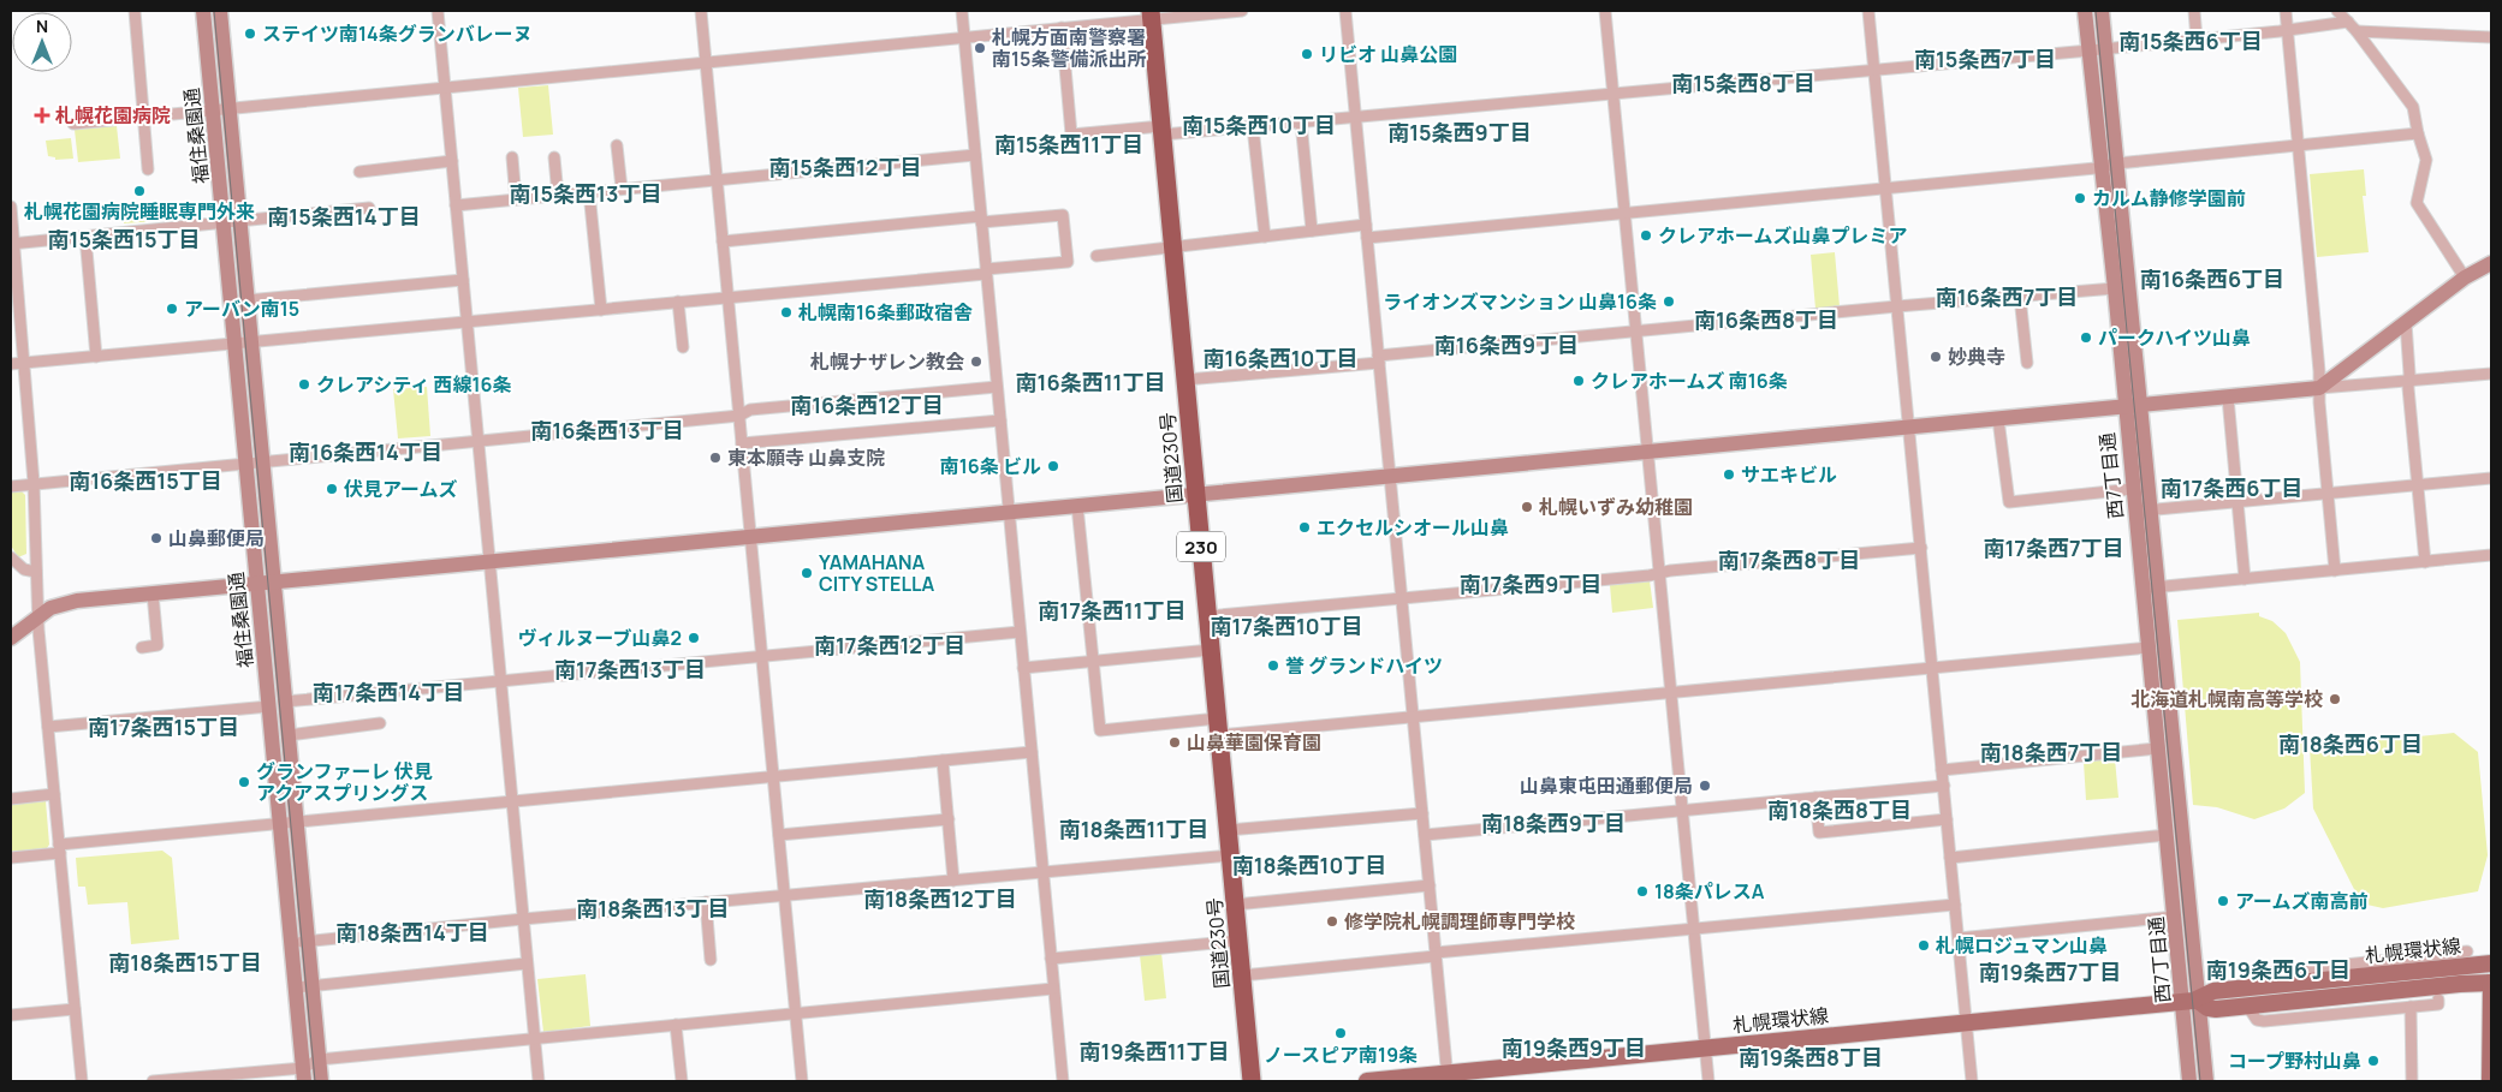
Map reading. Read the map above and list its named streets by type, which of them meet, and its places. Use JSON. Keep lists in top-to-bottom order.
{
  "streets": {
    "highway": ["国道230号", "230"],
    "main road": ["札幌環状線"],
    "street": ["福住桑園通", "西7丁目通"]
  },
  "crossings": [
    ["西7丁目通", "札幌環状線"]
  ],
  "districts": [
    "南15条西6丁目",
    "南15条西7丁目",
    "南15条西8丁目",
    "南15条西10丁目",
    "南15条西9丁目",
    "南15条西11丁目",
    "南15条西12丁目",
    "南15条西13丁目",
    "南15条西14丁目",
    "南15条西15丁目",
    "南16条西6丁目",
    "南16条西7丁目",
    "南16条西8丁目",
    "南16条西9丁目",
    "南16条西10丁目",
    "南16条西11丁目",
    "南16条西12丁目",
    "南16条西13丁目",
    "南16条西14丁目",
    "南16条西15丁目",
    "南17条西6丁目",
    "南17条西7丁目",
    "南17条西8丁目",
    "南17条西9丁目",
    "南17条西11丁目",
    "南17条西10丁目",
    "南17条西12丁目",
    "南17条西13丁目",
    "南17条西14丁目",
    "南17条西15丁目",
    "南18条西6丁目",
    "南18条西7丁目",
    "南18条西8丁目",
    "南18条西9丁目",
    "南18条西11丁目",
    "南18条西10丁目",
    "南18条西12丁目",
    "南18条西13丁目",
    "南18条西14丁目",
    "南18条西15丁目",
    "南19条西6丁目",
    "南19条西7丁目",
    "南19条西9丁目",
    "南19条西11丁目",
    "南19条西8丁目"
  ],
  "places": {
    "other": [
      "ステイツ南14条グランバレーヌ",
      "札幌方面南警察署 南15条警備派出所",
      "リビオ 山鼻公園",
      "札幌花園病院睡眠専門外来",
      "カルム静修学園前",
      "クレアホームズ山鼻プレミア",
      "ライオンズマンション 山鼻16条",
      "アーバン南15",
      "札幌南16条郵政宿舎",
      "パークハイツ山鼻",
      "妙典寺",
      "札幌ナザレン教会",
      "クレアホームズ 南16条",
      "クレアシティ 西線16条",
      "東本願寺 山鼻支院",
      "南16条 ビル",
      "サエキビル",
      "伏見アームズ",
      "札幌いずみ幼稚園",
      "エクセルシオール山鼻",
      "山鼻郵便局",
      "YAMAHANA CITY STELLA",
      "ヴィルヌーブ山鼻2",
      "誉 グランドハイツ",
      "北海道札幌南高等学校",
      "山鼻華園保育園",
      "グランファーレ 伏見 アクアスプリングス",
      "山鼻東屯田通郵便局",
      "18条パレスA",
      "アームズ南高前",
      "修学院札幌調理師専門学校",
      "札幌ロジュマン山鼻",
      "ノースピア南19条",
      "コープ野村山鼻"
    ],
    "health": ["札幌花園病院"]
  },
  "north": "top"
}
